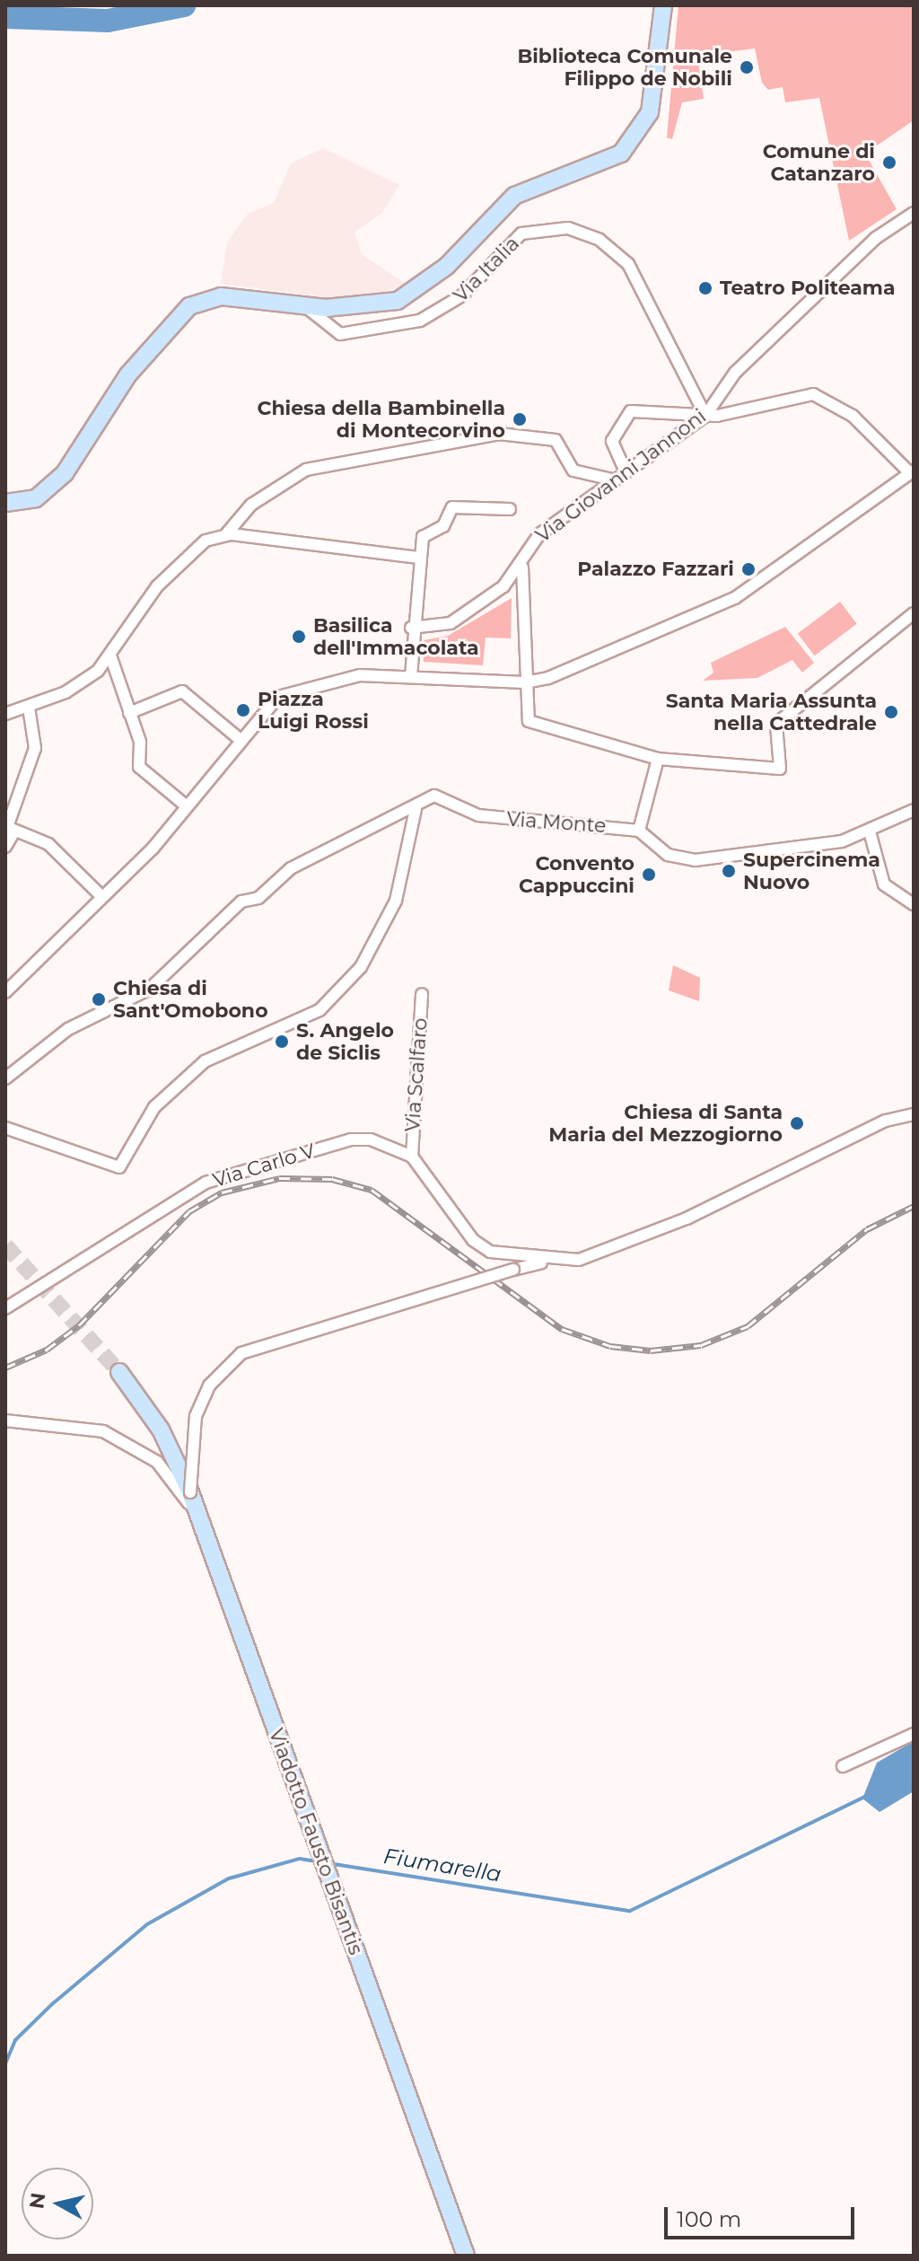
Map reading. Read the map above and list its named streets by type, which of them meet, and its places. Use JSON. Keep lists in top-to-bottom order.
{
  "streets": {
    "main road": ["Viadotto Fausto Bisantis"],
    "street": [
      "Via Italia",
      "Via Giovanni Jannoni",
      "Via Monte",
      "Via Scalfaro",
      "Via Carlo V"
    ]
  },
  "crossings": [
    ["Via Italia", "Via Giovanni Jannoni"],
    ["Via Scalfaro", "Via Carlo V"]
  ],
  "water": ["Fiumarella"],
  "places": [
    "Biblioteca Comunale Filippo de Nobili",
    "Comune di Catanzaro",
    "Teatro Politeama",
    "Chiesa della Bambinella di Montecorvino",
    "Palazzo Fazzari",
    "Basilica dell'Immacolata",
    "Piazza Luigi Rossi",
    "Santa Maria Assunta nella Cattedrale",
    "Supercinema Nuovo",
    "Convento Cappuccini",
    "Chiesa di Sant'Omobono",
    "S. Angelo de Siclis",
    "Chiesa di Santa Maria del Mezzogiorno"
  ],
  "scale_bar": "100 m",
  "north": "left"
}
